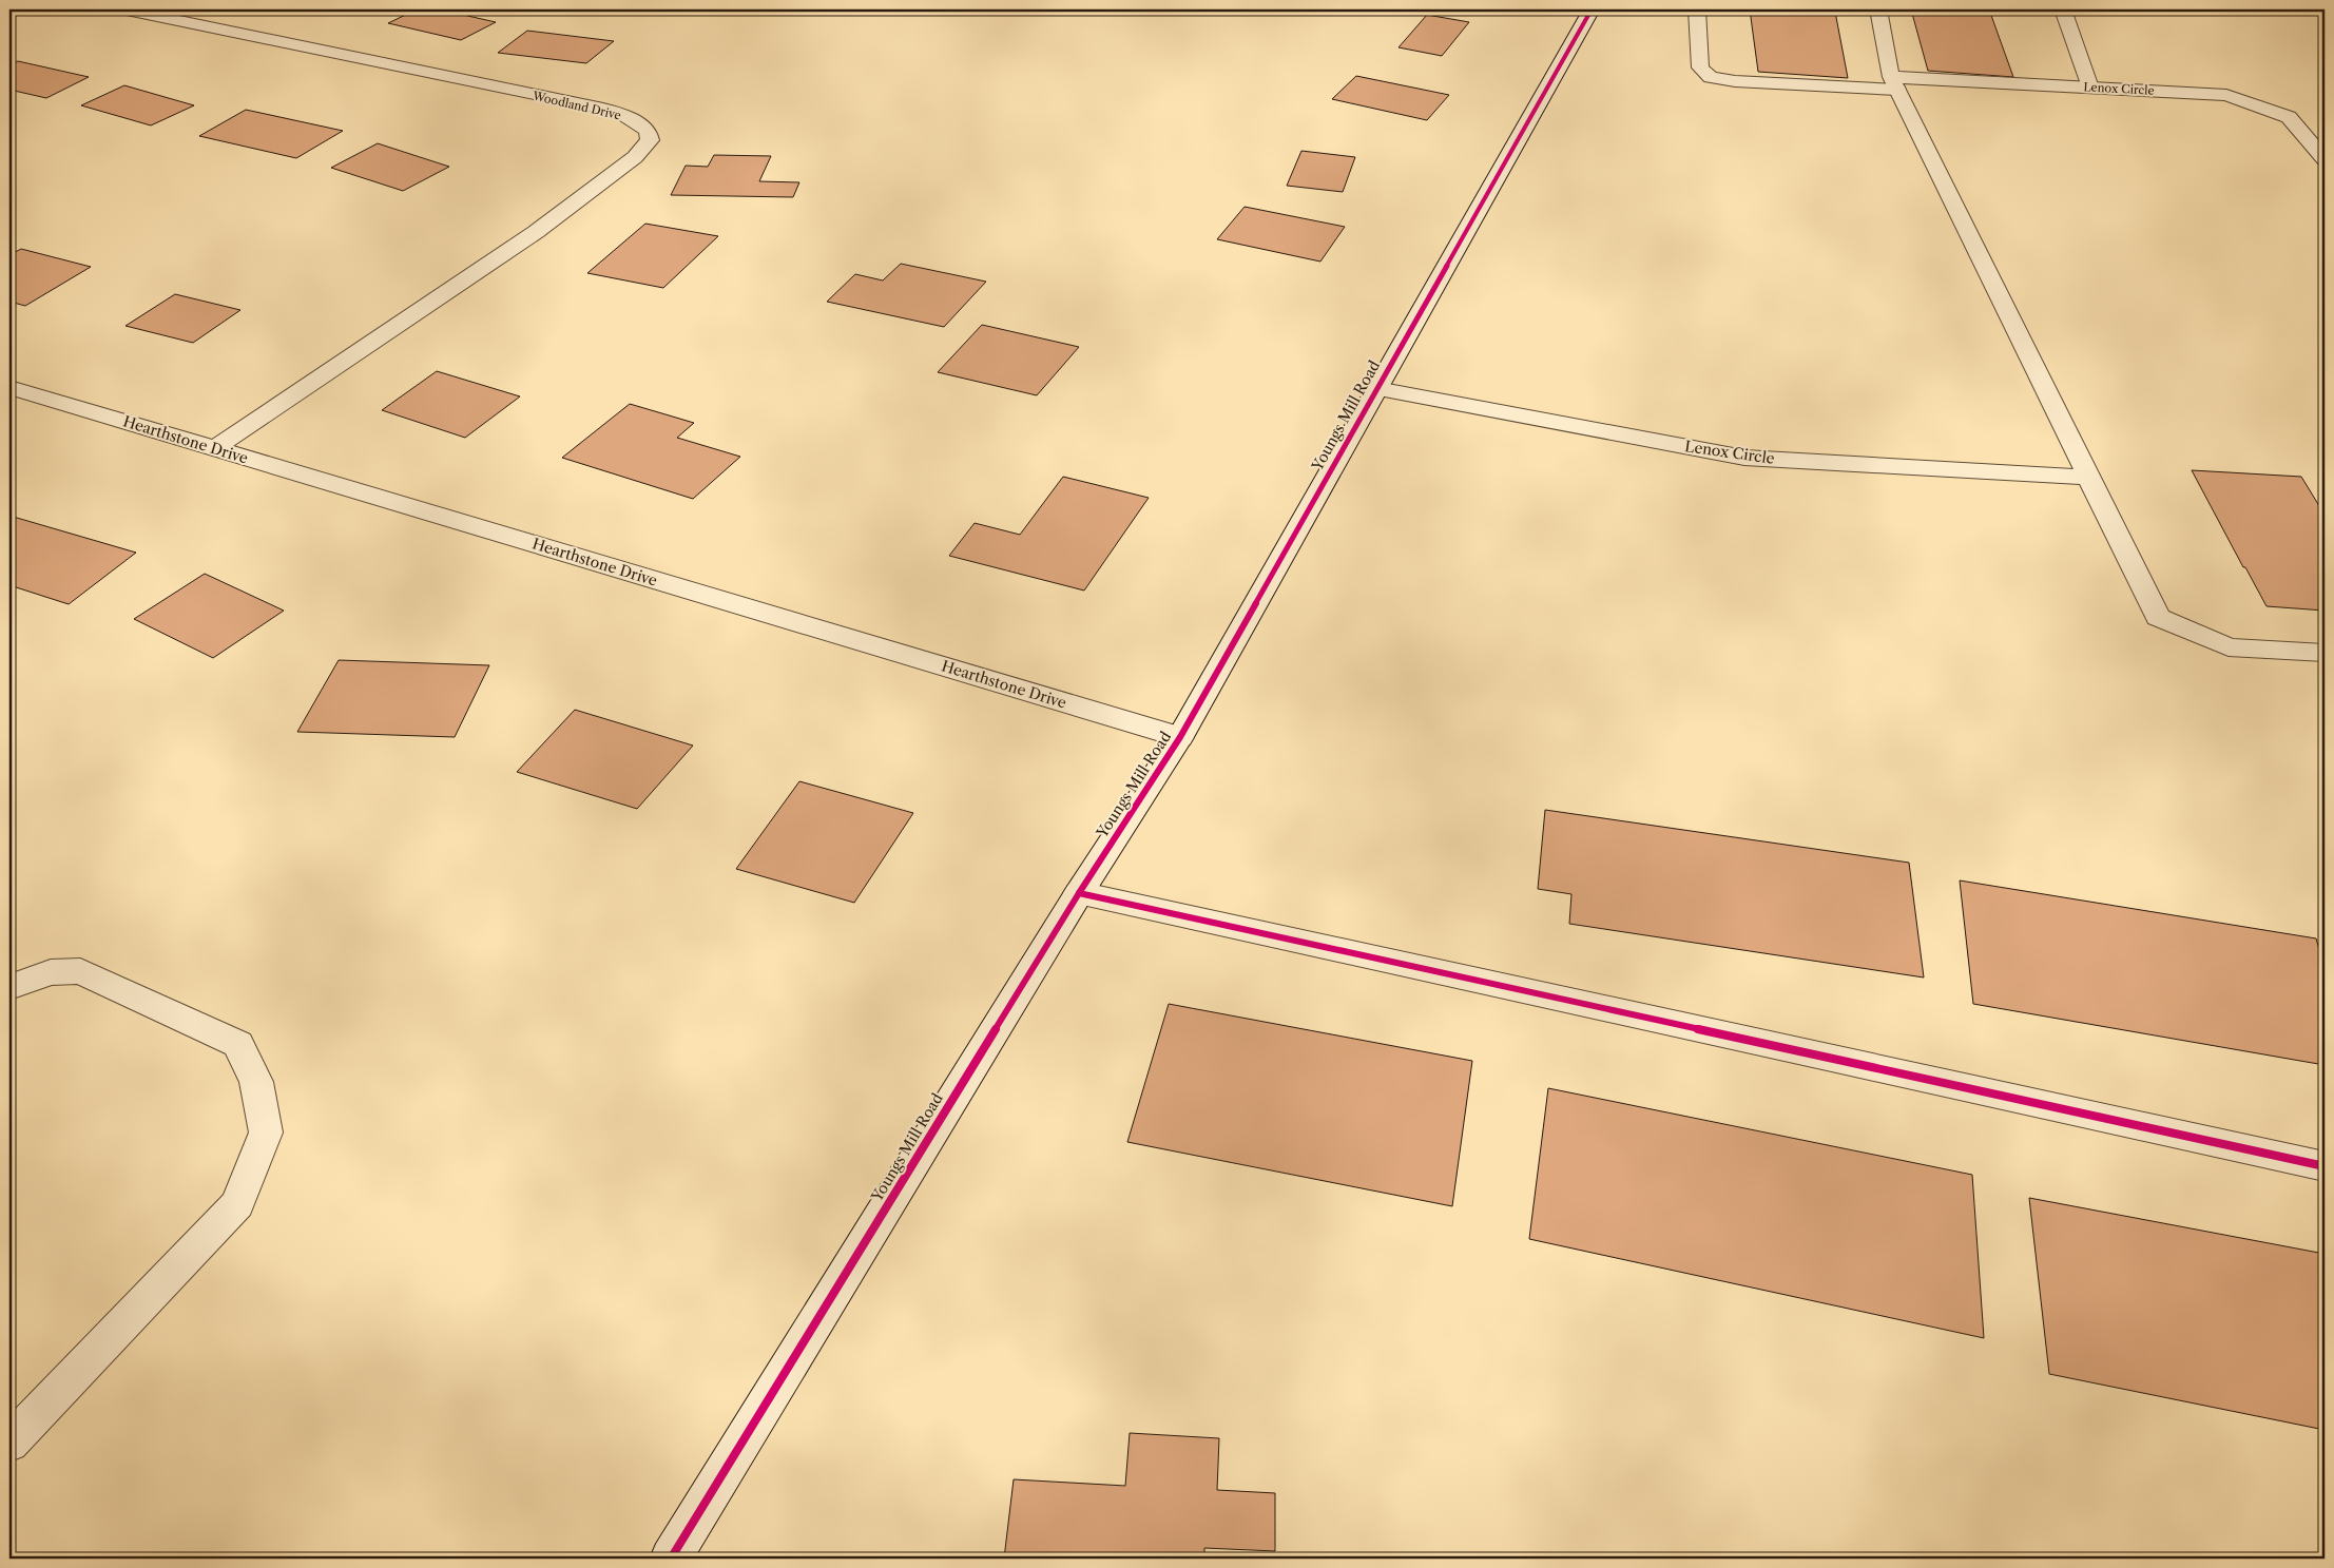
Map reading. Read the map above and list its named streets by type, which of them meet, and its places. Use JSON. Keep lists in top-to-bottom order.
{
  "streets": {
    "street": [
      "Lenox Circle",
      "Woodland Drive",
      "Youngs Mill Road",
      "Hearthstone Drive"
    ]
  },
  "crossings": [
    ["Lenox Circle", "Youngs Mill Road"],
    ["Woodland Drive", "Hearthstone Drive"],
    ["Youngs Mill Road", "Hearthstone Drive"]
  ]
}
